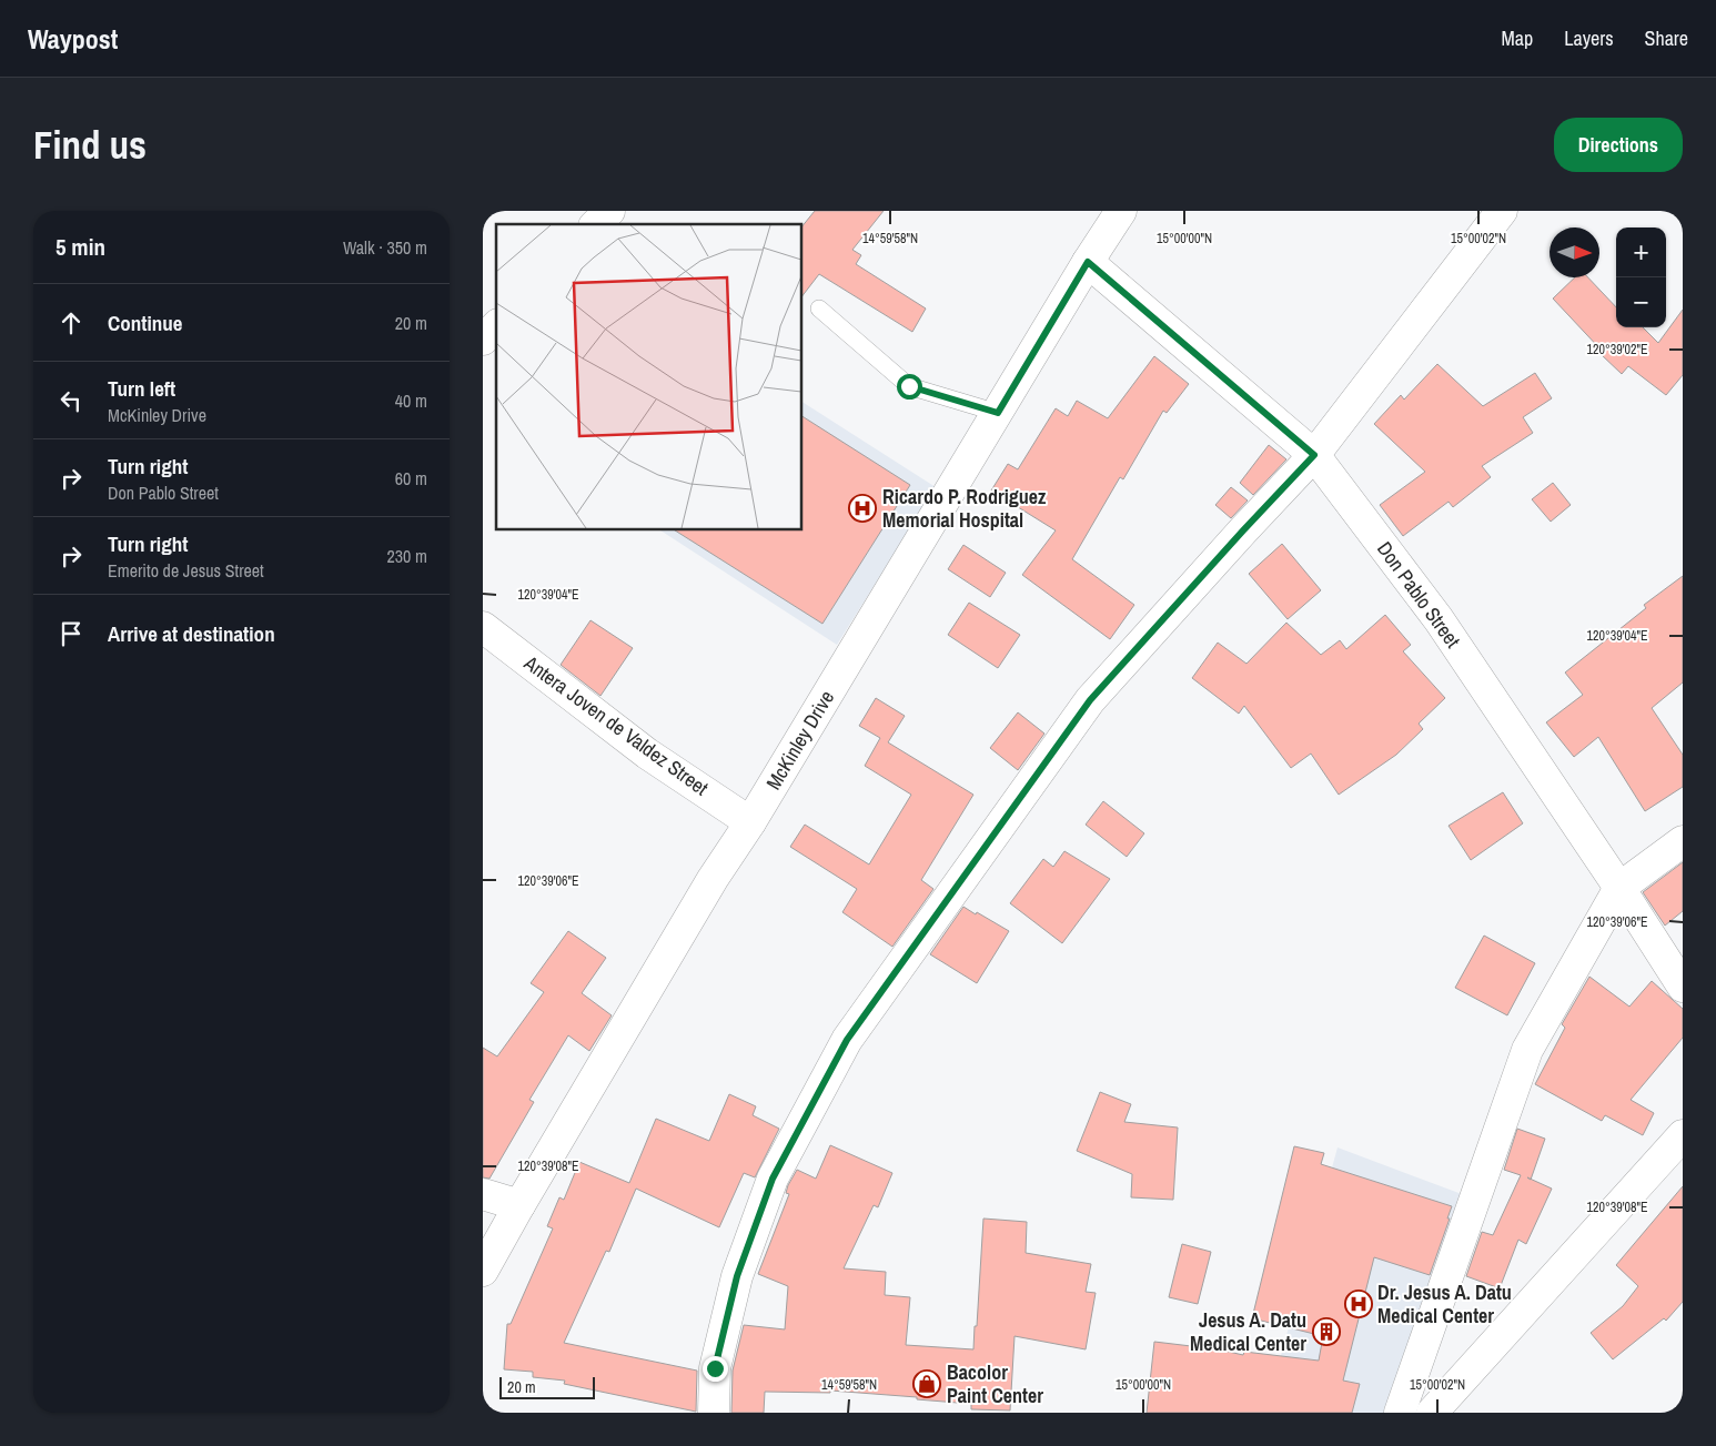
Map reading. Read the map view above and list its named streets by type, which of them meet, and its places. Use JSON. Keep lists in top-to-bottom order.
{
  "streets": {
    "street": ["Don Pablo Street", "Antera Joven de Valdez Street", "McKinley Drive"]
  },
  "crossings": [
    ["Don Pablo Street", "McKinley Drive"],
    ["Antera Joven de Valdez Street", "McKinley Drive"]
  ],
  "places": {
    "hospital": ["Ricardo P. Rodriguez Memorial Hospital", "Dr. Jesus A. Datu Medical Center"],
    "building": ["Jesus A. Datu Medical Center"],
    "shop": ["Bacolor Paint Center"]
  },
  "scale_bar": "20 m",
  "north": "right",
  "page": {
    "header": "Waypost",
    "nav": ["Map", "Layers", "Share"],
    "buttons": "Directions",
    "title": "Find us",
    "heading": ["5 min", "Walk · 350 m"],
    "map_buttons": ["+", "−"],
    "list": [
      ["Continue", "20 m"],
      ["Turn left", "McKinley Drive", "40 m"],
      ["Turn right", "Don Pablo Street", "60 m"],
      ["Turn right", "Emerito de Jesus Street", "230 m"],
      "Arrive at destination"
    ],
    "scale": "20 m"
  },
  "coordinates": [
    "14°59'58\"N",
    "15°00'00\"N",
    "15°00'02\"N",
    "120°39'02\"E",
    "120°39'04\"E",
    "120°39'06\"E",
    "120°39'08\"E"
  ]
}
